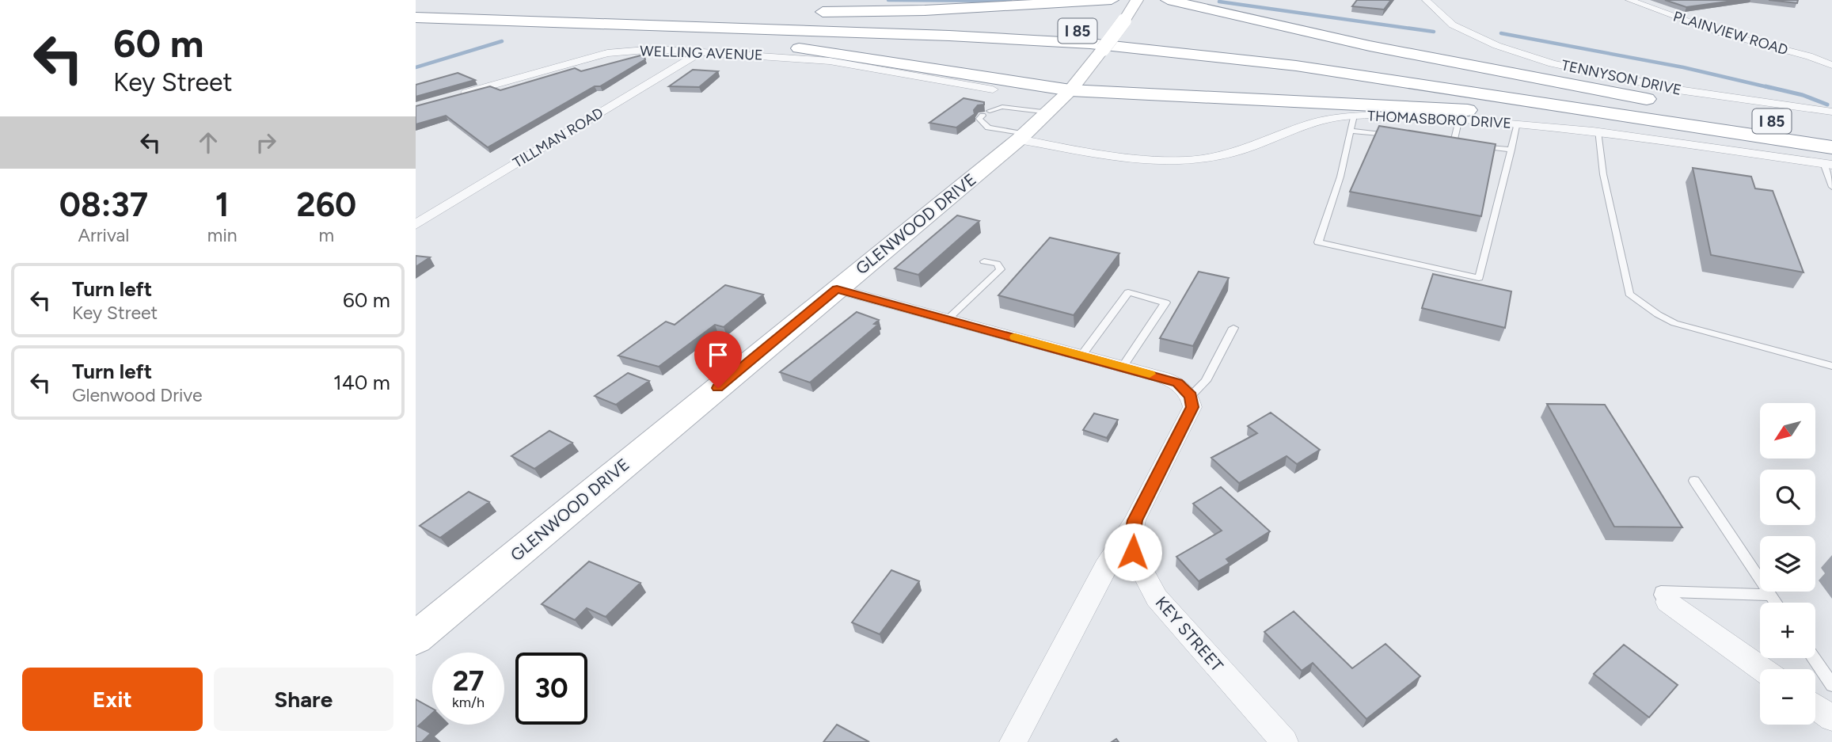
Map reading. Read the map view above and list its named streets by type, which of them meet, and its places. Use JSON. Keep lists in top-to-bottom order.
{
  "streets": {
    "highway": ["I 85"],
    "street": [
      "PLAINVIEW ROAD",
      "WELLING AVENUE",
      "TENNYSON DRIVE",
      "THOMASBORO DRIVE",
      "TILLMAN ROAD",
      "GLENWOOD DRIVE",
      "KEY STREET"
    ]
  },
  "crossings": [
    ["I 85", "THOMASBORO DRIVE"],
    ["WELLING AVENUE", "TILLMAN ROAD"],
    ["THOMASBORO DRIVE", "GLENWOOD DRIVE"]
  ],
  "north": "bottom left",
  "page": {
    "turn": ["60 m", "Key Street"],
    "eta": [
      "08:37",
      "Arrival",
      "1",
      "min",
      "260",
      "m"
    ],
    "list": [
      {
        "name": "Turn left",
        "note": "Key Street",
        "value": "60 m"
      },
      {
        "name": "Turn left",
        "note": "Glenwood Drive",
        "value": "140 m"
      }
    ],
    "map_buttons": ["+", "−"],
    "speed": "27 km/h",
    "limit": "30",
    "buttons": ["Exit", "Share"]
  }
}
